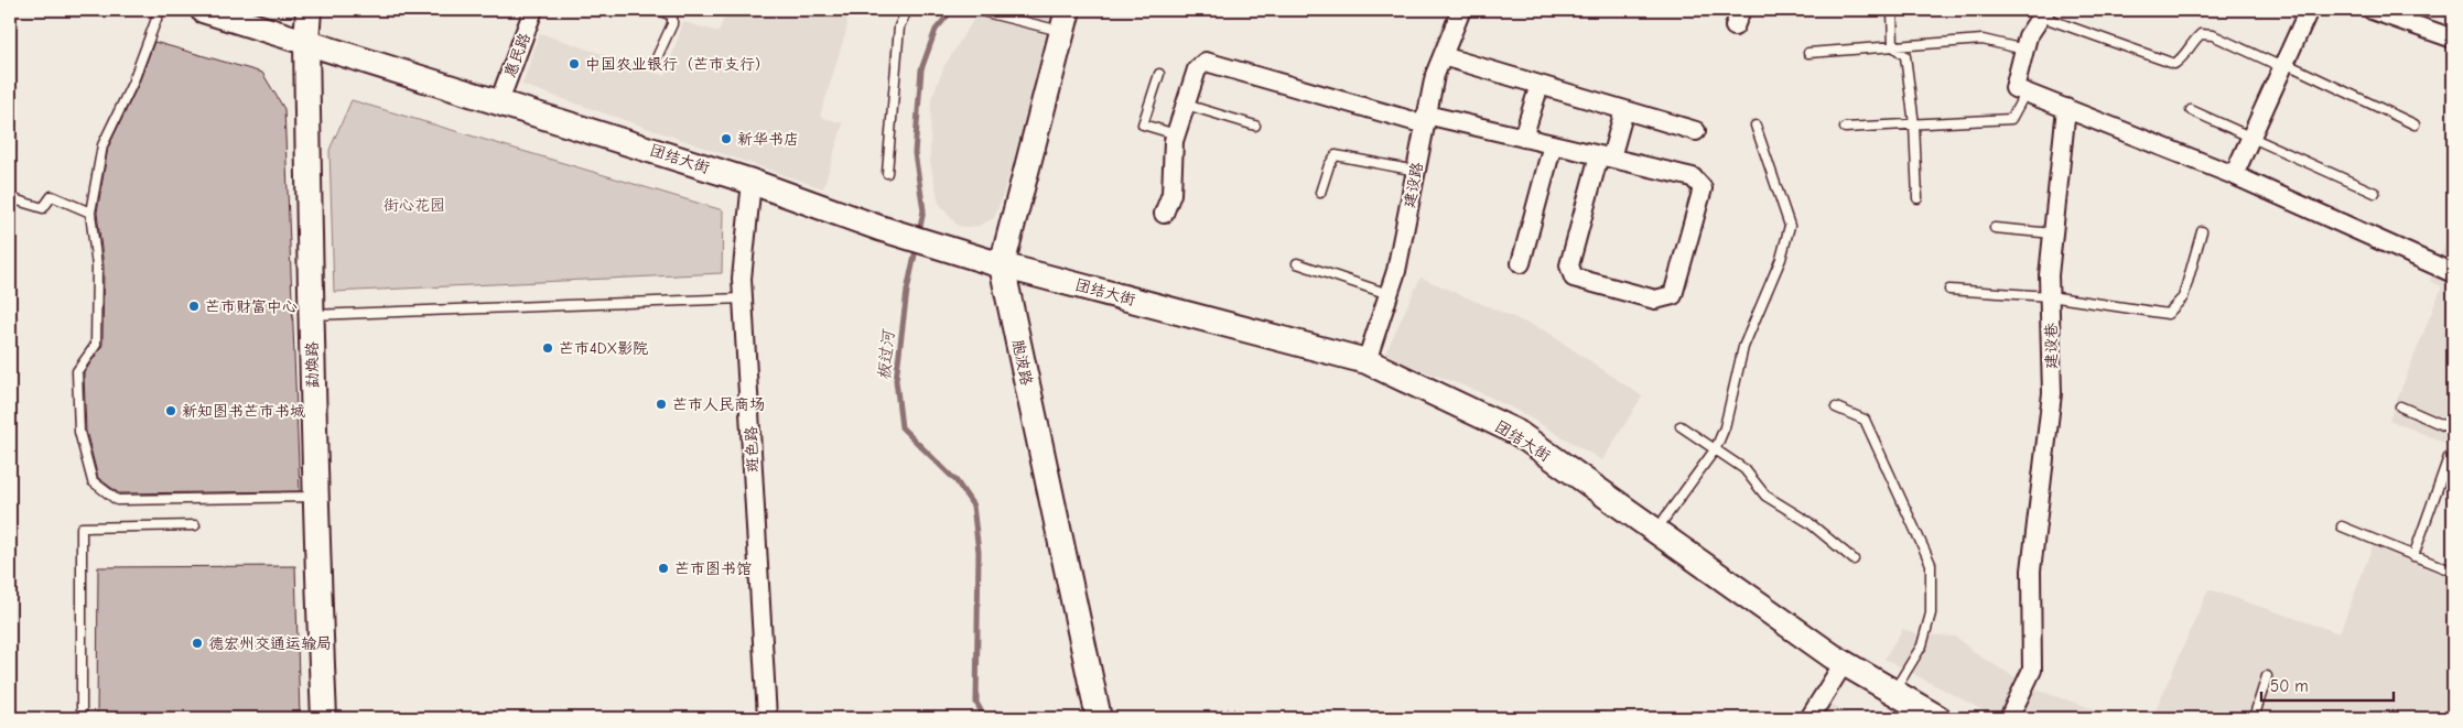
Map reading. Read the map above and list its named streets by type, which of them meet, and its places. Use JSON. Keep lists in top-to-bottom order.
{
  "streets": {
    "main road": ["团结大街", "胞波路", "勐焕路"],
    "street": [
      "惠民路",
      "建设路",
      "建设巷",
      "斑色路"
    ]
  },
  "crossings": [
    ["惠民路", "团结大街"],
    ["团结大街", "建设路"],
    ["团结大街", "胞波路"],
    ["团结大街", "勐焕路"],
    ["团结大街", "斑色路"]
  ],
  "water": ["板过河"],
  "parks": ["街心花园"],
  "places": [
    "中国农业银行（芒市支行）",
    "新华书店",
    "芒市财富中心",
    "芒市4DX影院",
    "芒市人民商场",
    "新知图书芒市书城",
    "芒市图书馆",
    "德宏州交通运输局"
  ],
  "scale_bar": "50 m"
}
